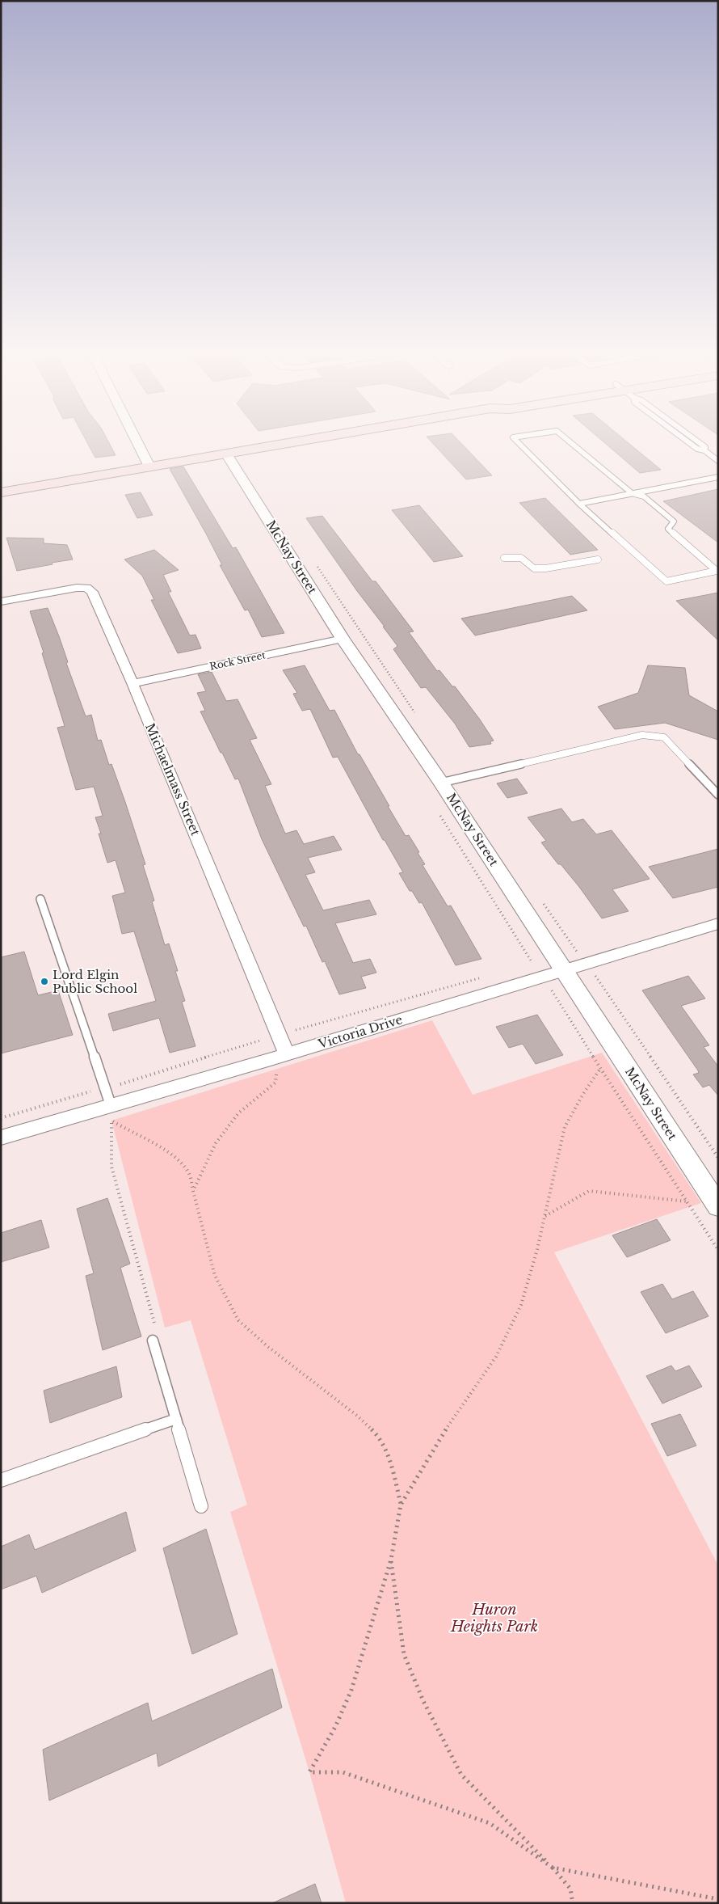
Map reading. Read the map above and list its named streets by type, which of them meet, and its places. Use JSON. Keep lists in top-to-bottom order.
{
  "streets": {
    "street": [
      "McNay Street",
      "Rock Street",
      "Michaelmass Street",
      "Victoria Drive"
    ]
  },
  "crossings": [
    ["McNay Street", "Rock Street"],
    ["McNay Street", "Victoria Drive"],
    ["Rock Street", "Michaelmass Street"],
    ["Michaelmass Street", "Victoria Drive"]
  ],
  "parks": ["Huron Heights Park"],
  "places": ["Lord Elgin Public School"]
}
